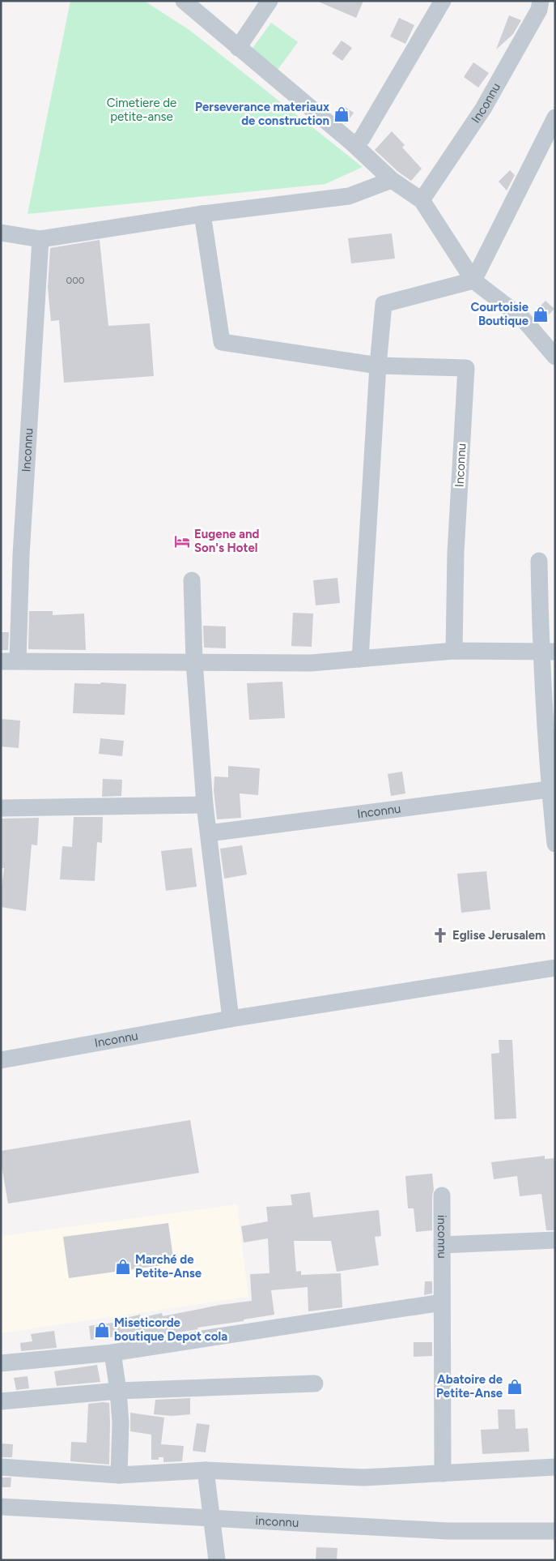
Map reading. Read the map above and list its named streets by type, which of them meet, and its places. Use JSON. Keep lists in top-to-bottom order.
{
  "streets": {
    "street": ["Inconnu", "inconnu"]
  },
  "parks": ["Cimetiere de petite-anse"],
  "places": {
    "shop": [
      "Perseverance materiaux de construction",
      "Courtoisie Boutique",
      "Marché de Petite-Anse",
      "Miseticorde boutique Depot cola",
      "Abatoire de Petite-Anse"
    ],
    "hotel": ["Eugene and Son's Hotel"],
    "church": ["Eglise Jerusalem"]
  },
  "house_numbers": ["000"]
}
